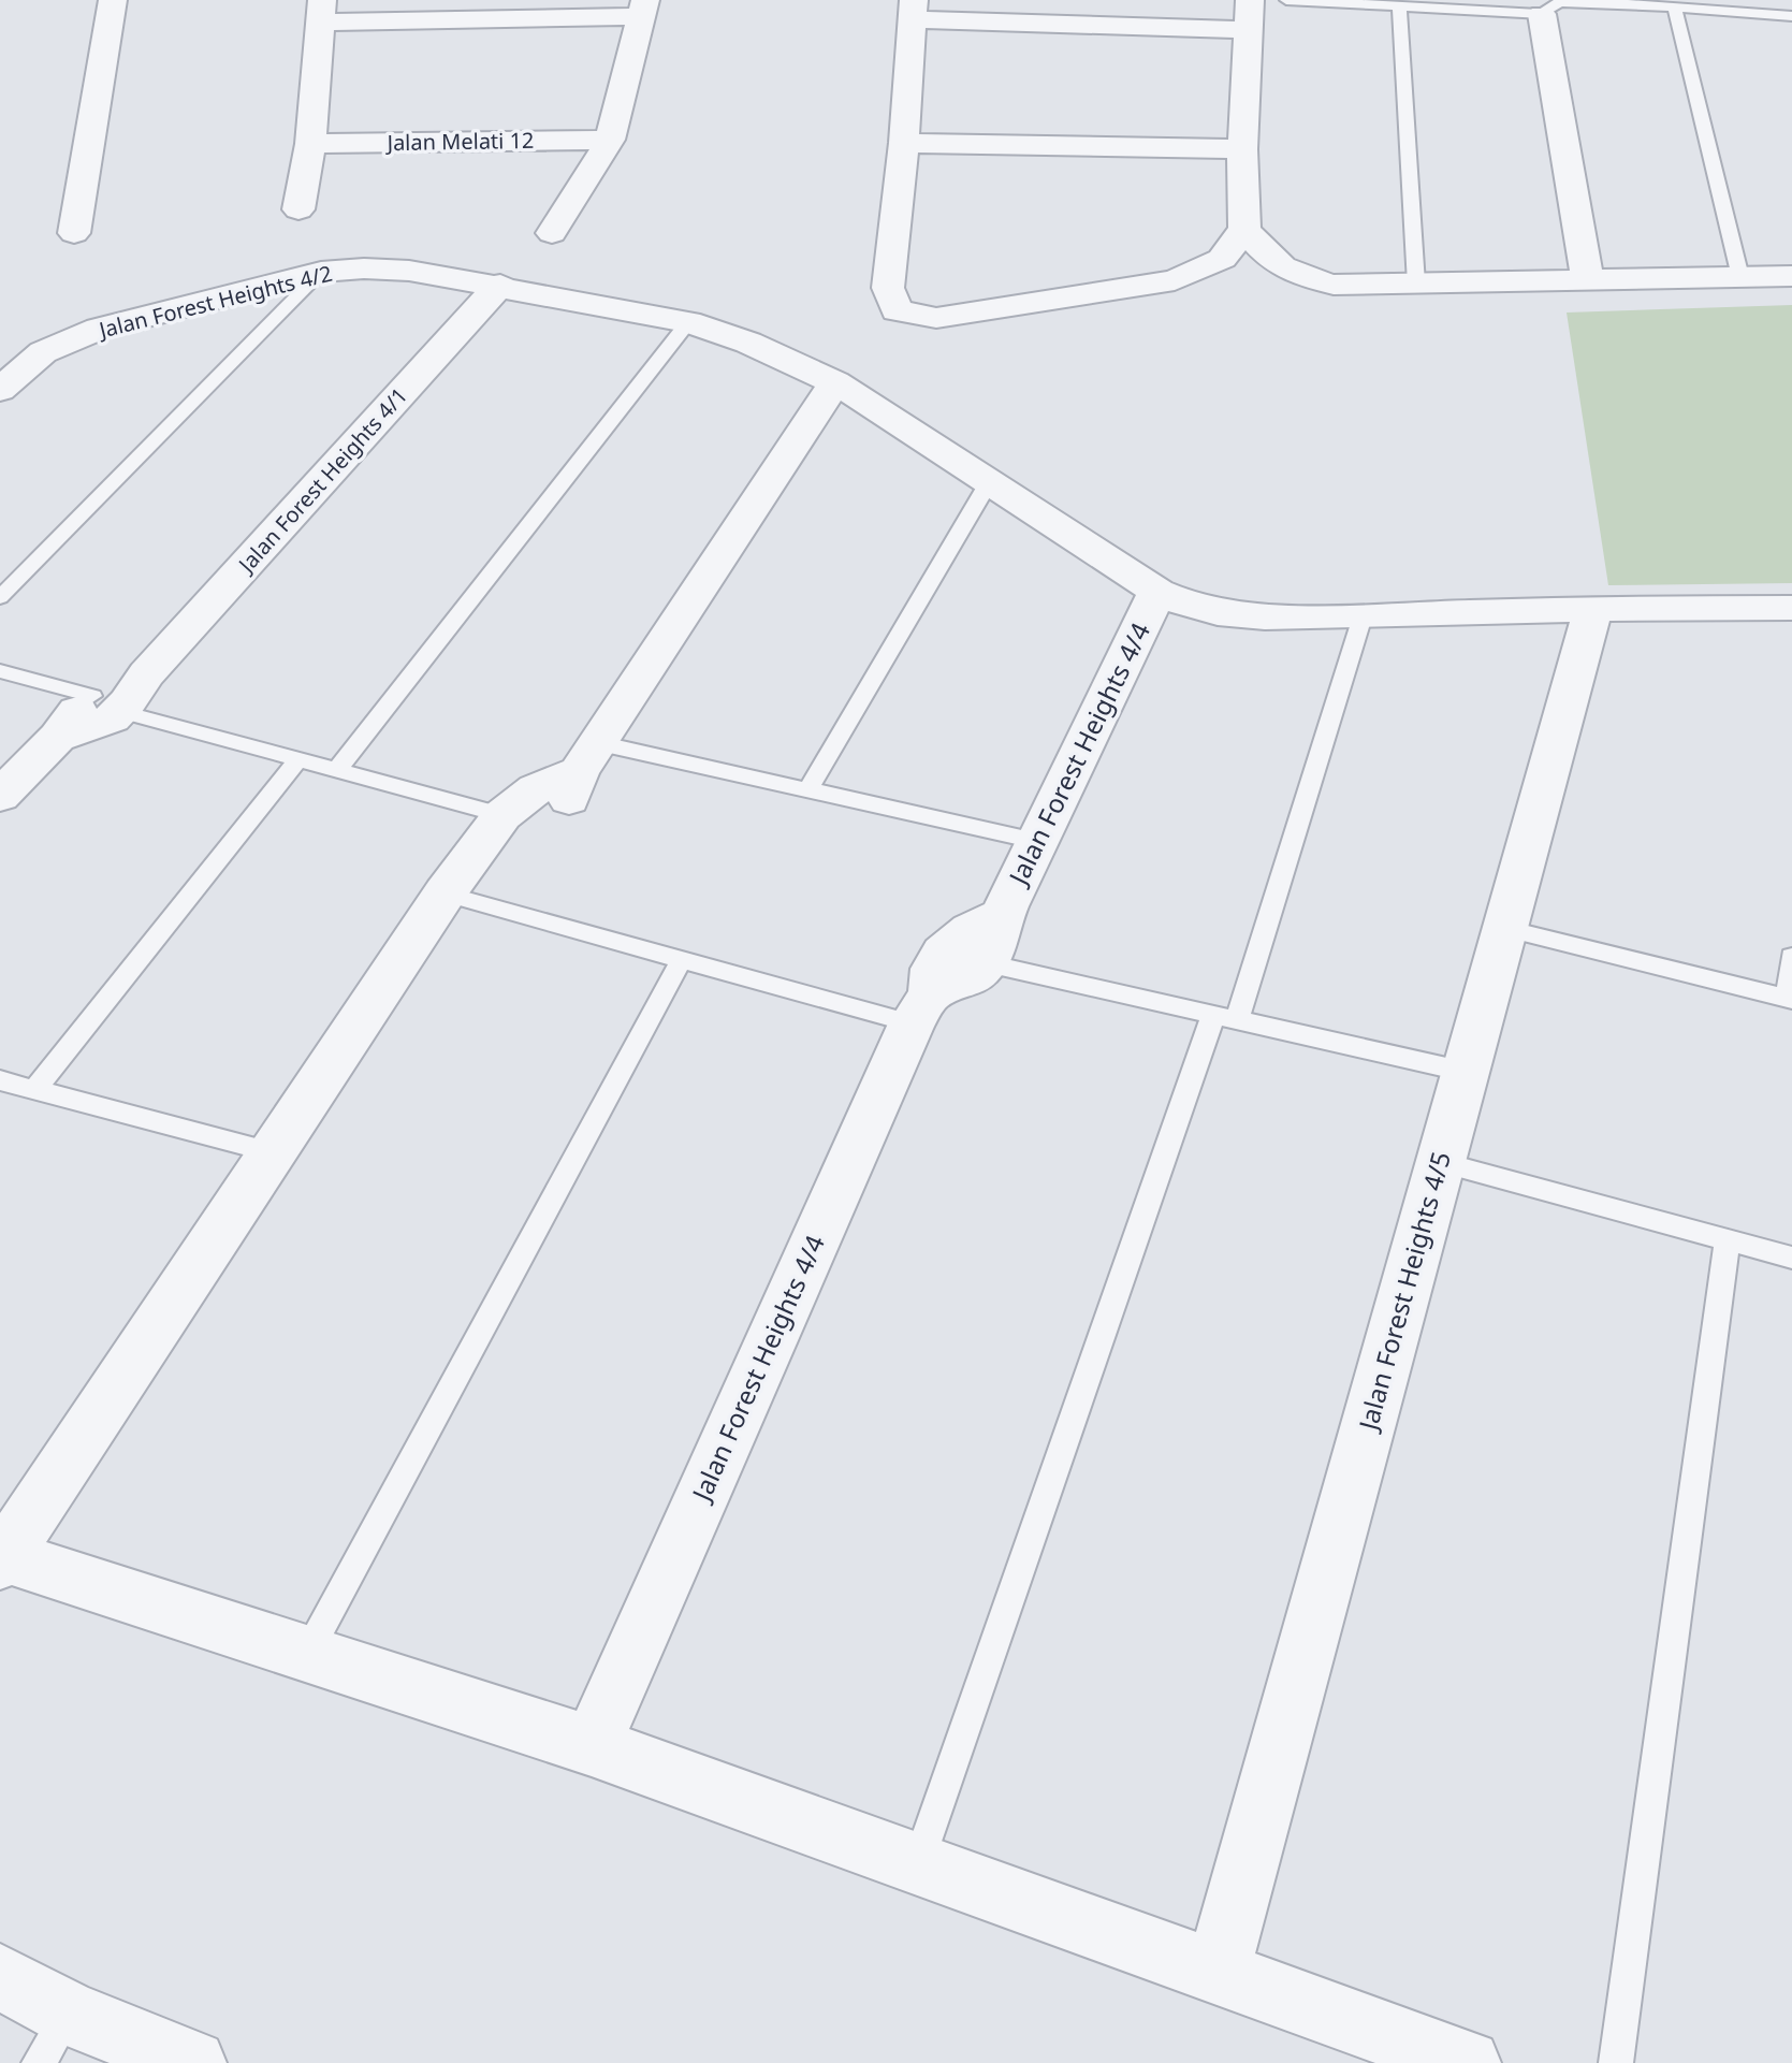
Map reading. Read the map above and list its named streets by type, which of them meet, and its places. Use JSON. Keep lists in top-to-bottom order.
{
  "streets": {
    "street": [
      "Jalan Melati 12",
      "Jalan Forest Heights 4/2",
      "Jalan Forest Heights 4/1",
      "Jalan Forest Heights 4/4",
      "Jalan Forest Heights 4/5"
    ]
  },
  "crossings": [
    ["Jalan Forest Heights 4/2", "Jalan Forest Heights 4/1"],
    ["Jalan Forest Heights 4/2", "Jalan Forest Heights 4/4"],
    ["Jalan Forest Heights 4/2", "Jalan Forest Heights 4/5"]
  ]
}
